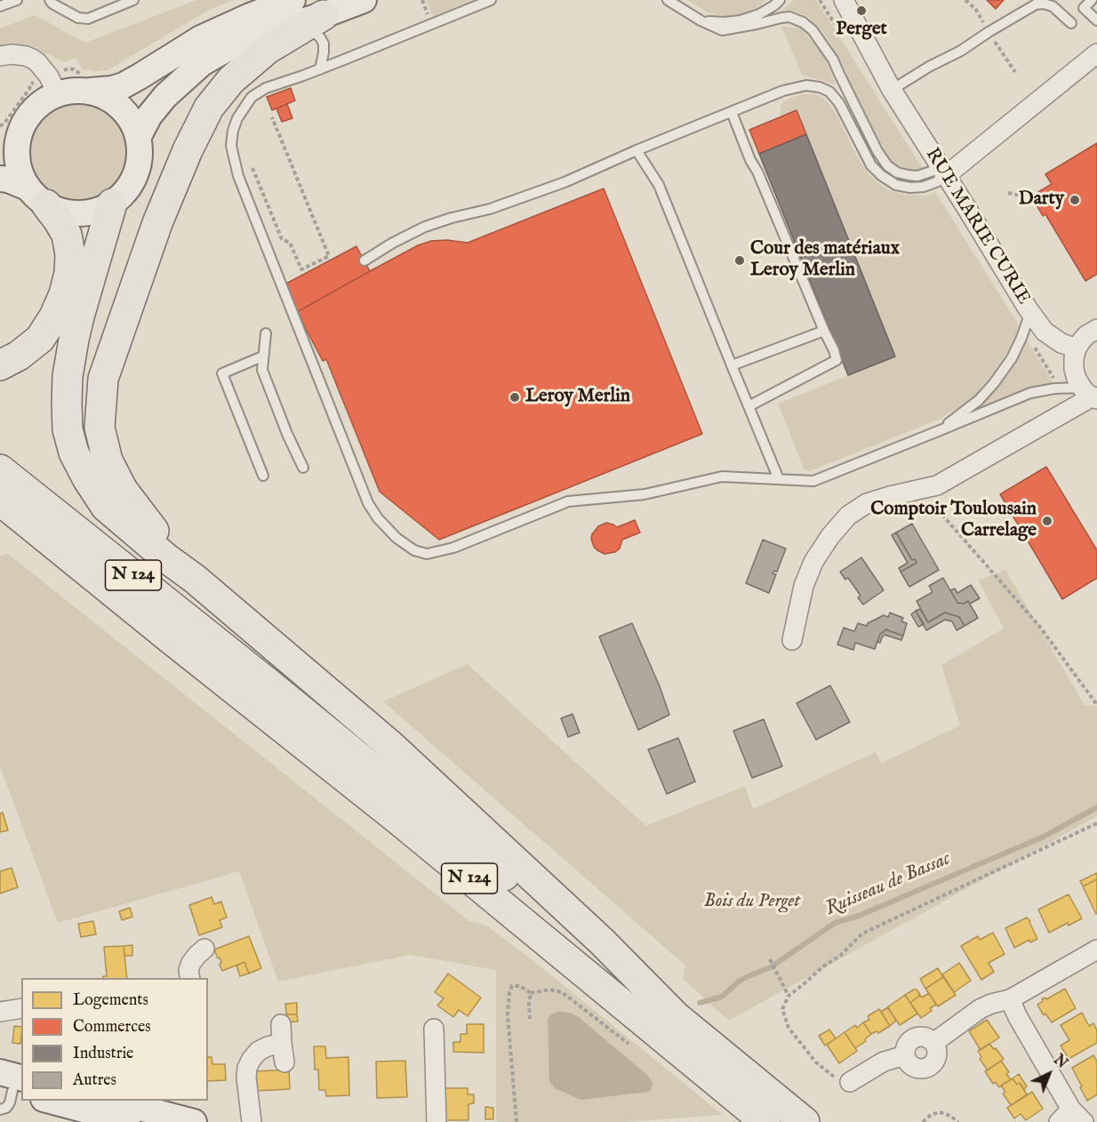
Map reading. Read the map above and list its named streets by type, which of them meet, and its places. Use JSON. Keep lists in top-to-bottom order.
{
  "streets": {
    "highway": ["N 124"],
    "street": ["RUE MARIE CURIE"]
  },
  "water": ["Ruisseau de Bassac"],
  "parks": ["Bois du Perget"],
  "places": [
    "Perget",
    "Darty",
    "Cour des matériaux Leroy Merlin",
    "Leroy Merlin",
    "Comptoir Toulousain Carrelage"
  ],
  "legend": [
    "Logements",
    "Commerces",
    "Industrie",
    "Autres"
  ],
  "north": "top right"
}
